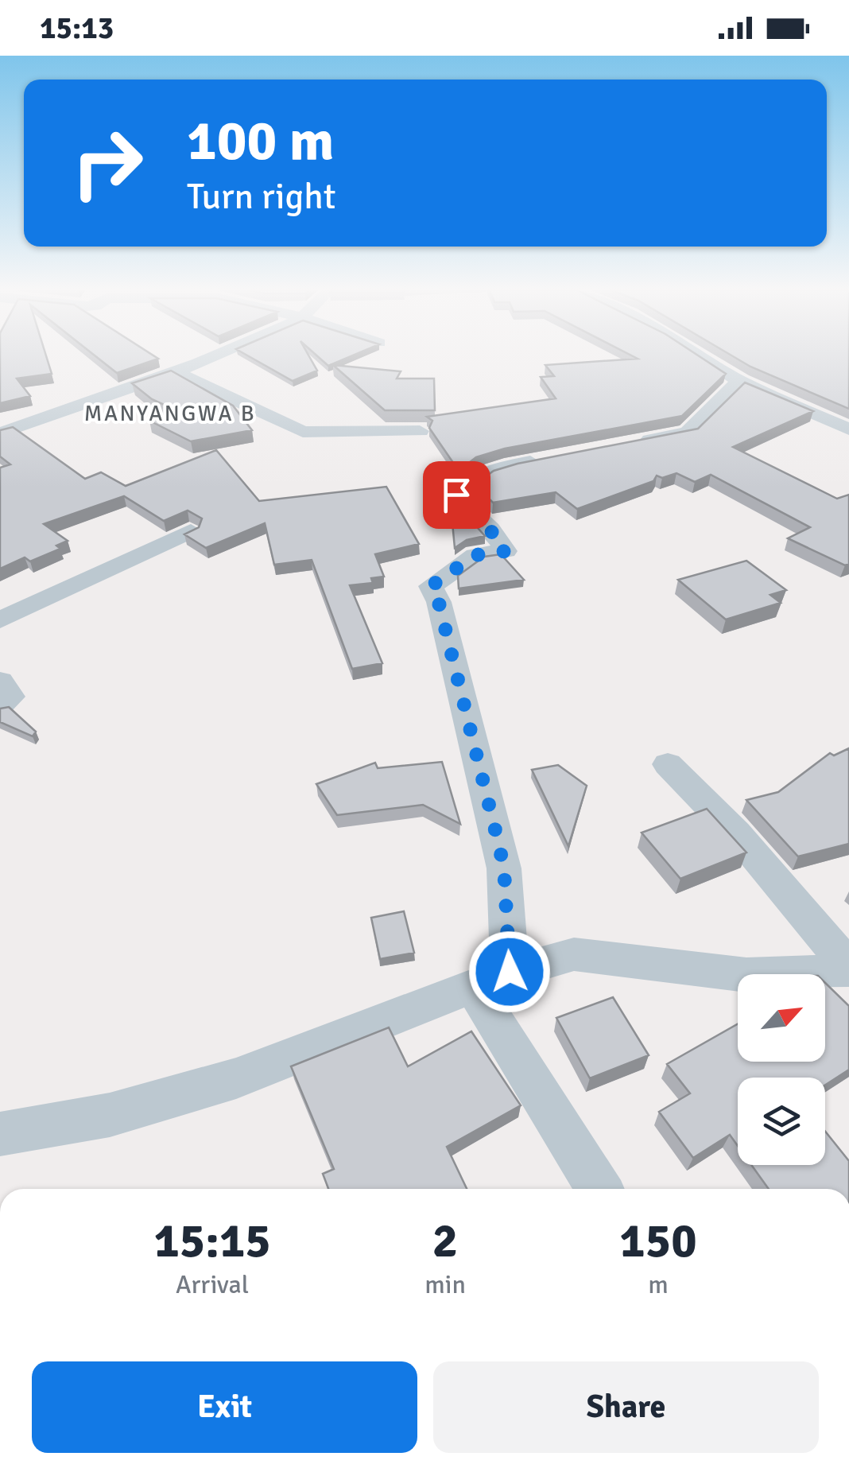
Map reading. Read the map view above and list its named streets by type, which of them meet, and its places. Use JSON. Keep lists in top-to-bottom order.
{
  "districts": ["MANYANGWA B"],
  "north": "top right",
  "page": {
    "status": "15:13",
    "turn": ["100 m", "Turn right"],
    "eta": [
      "15:15",
      "Arrival",
      "2",
      "min",
      "150",
      "m"
    ],
    "buttons": ["Exit", "Share"]
  }
}
